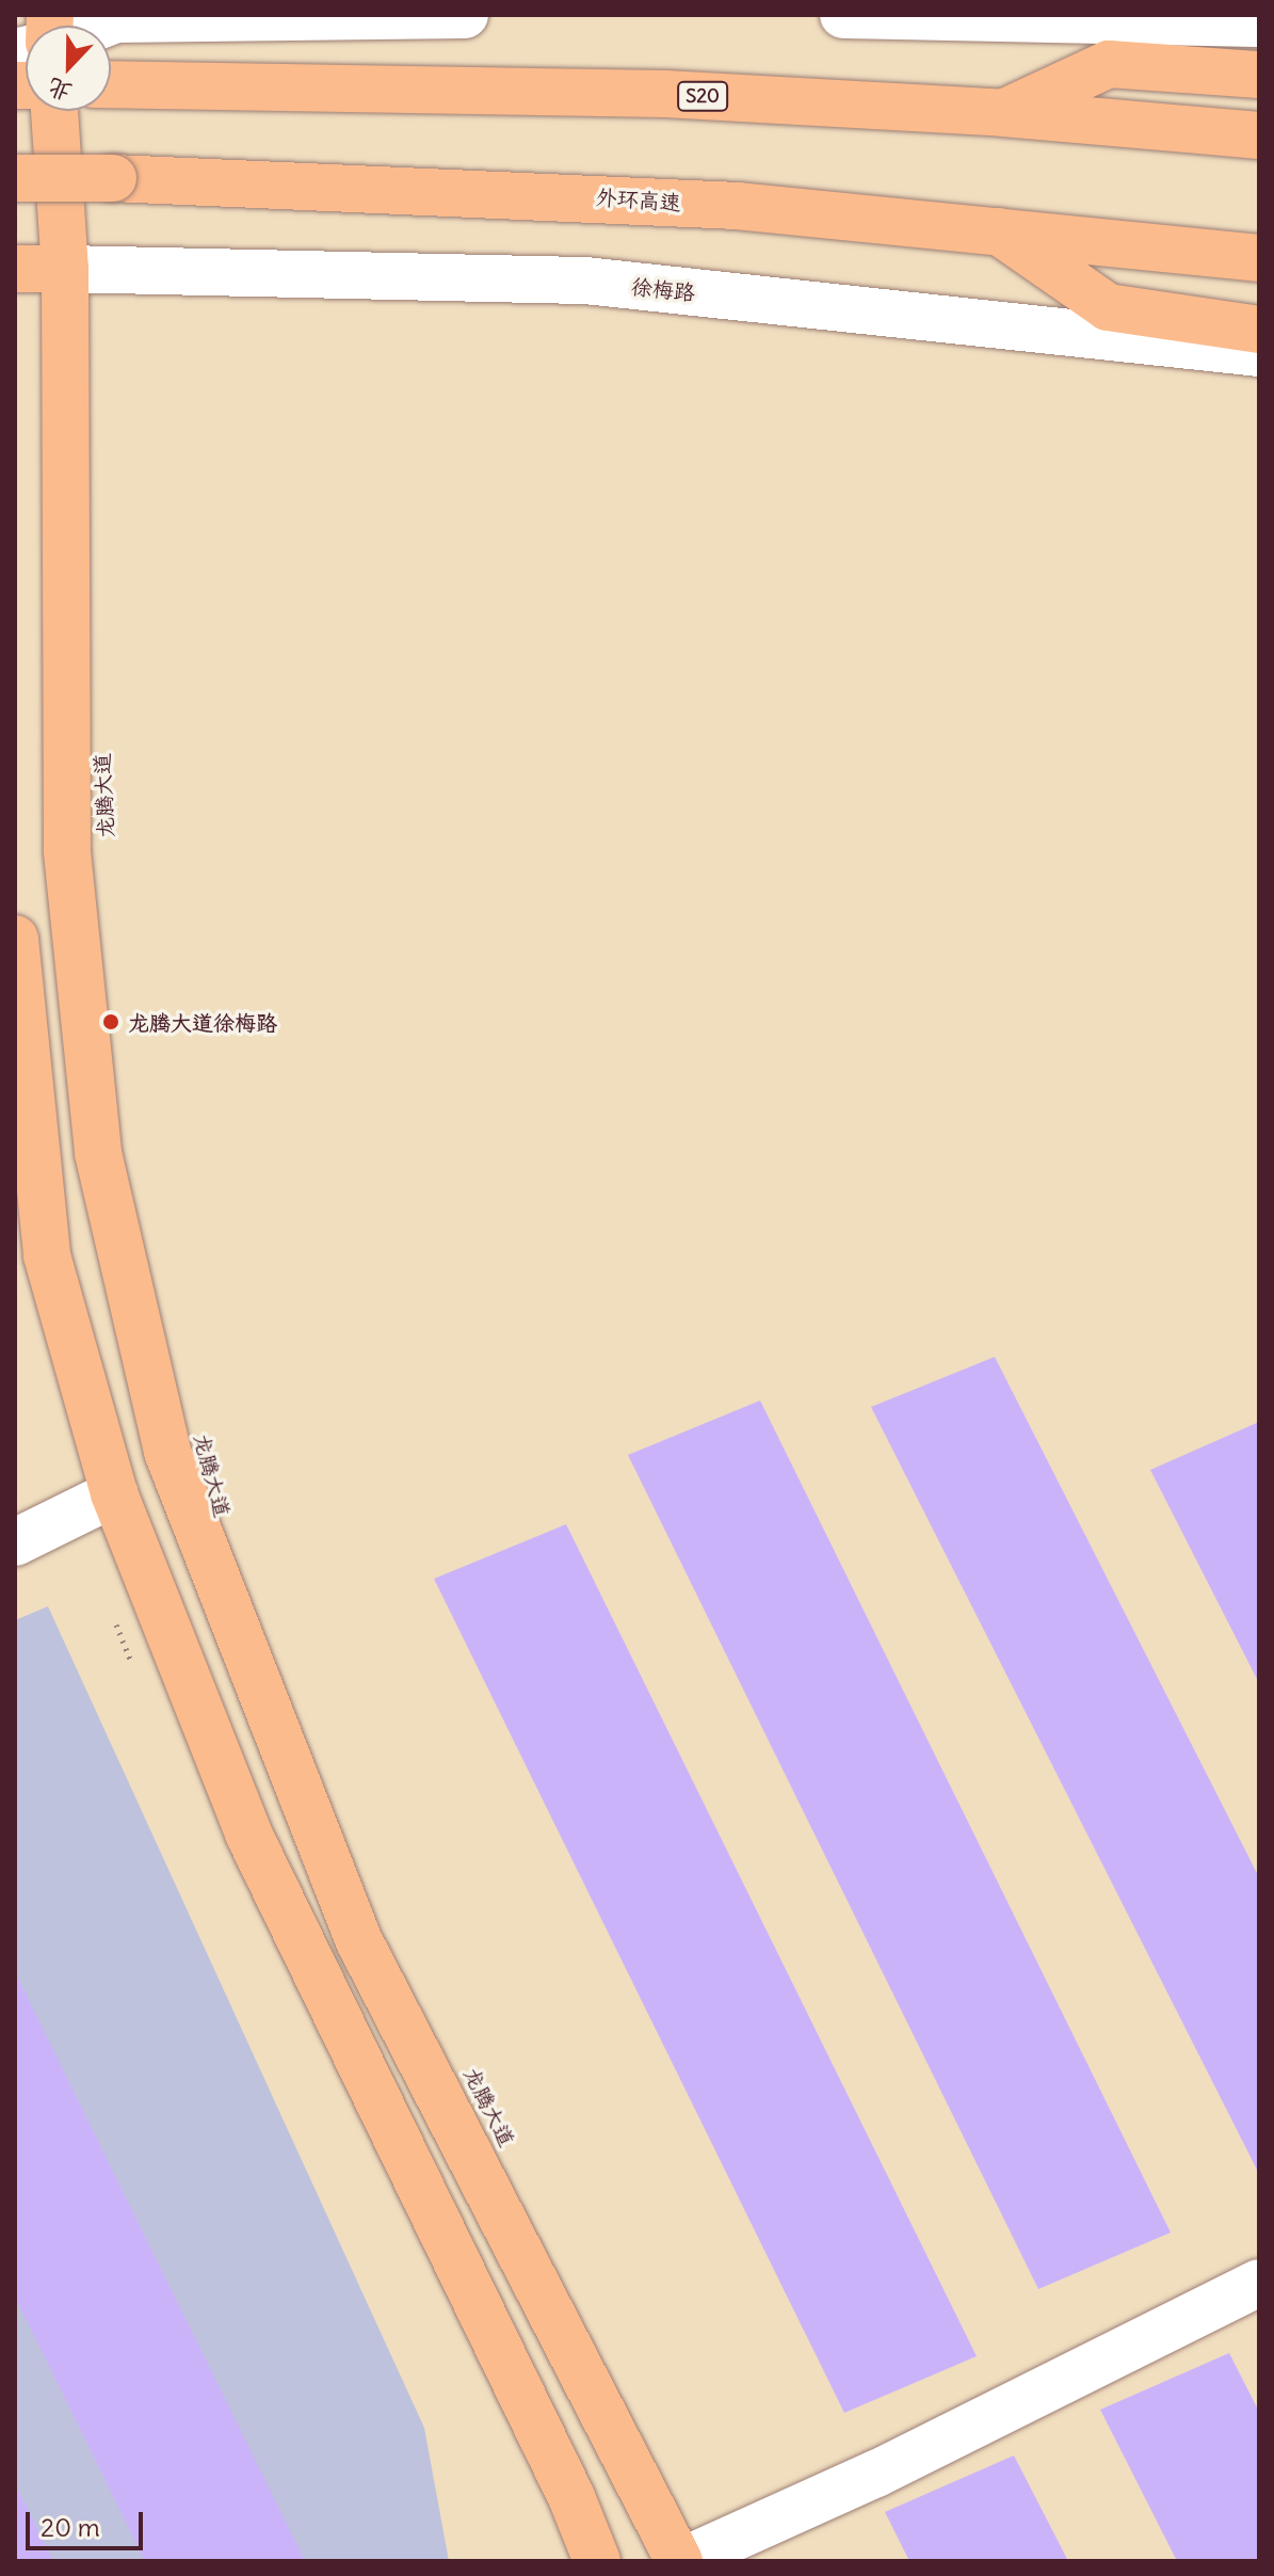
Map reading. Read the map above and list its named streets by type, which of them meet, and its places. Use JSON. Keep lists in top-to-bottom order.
{
  "streets": {
    "main road": ["S20", "外环高速", "龙腾大道"],
    "street": ["徐梅路"]
  },
  "crossings": [
    ["徐梅路", "龙腾大道"]
  ],
  "places": ["龙腾大道徐梅路"],
  "scale_bar": "20 m",
  "north": "bottom"
}
